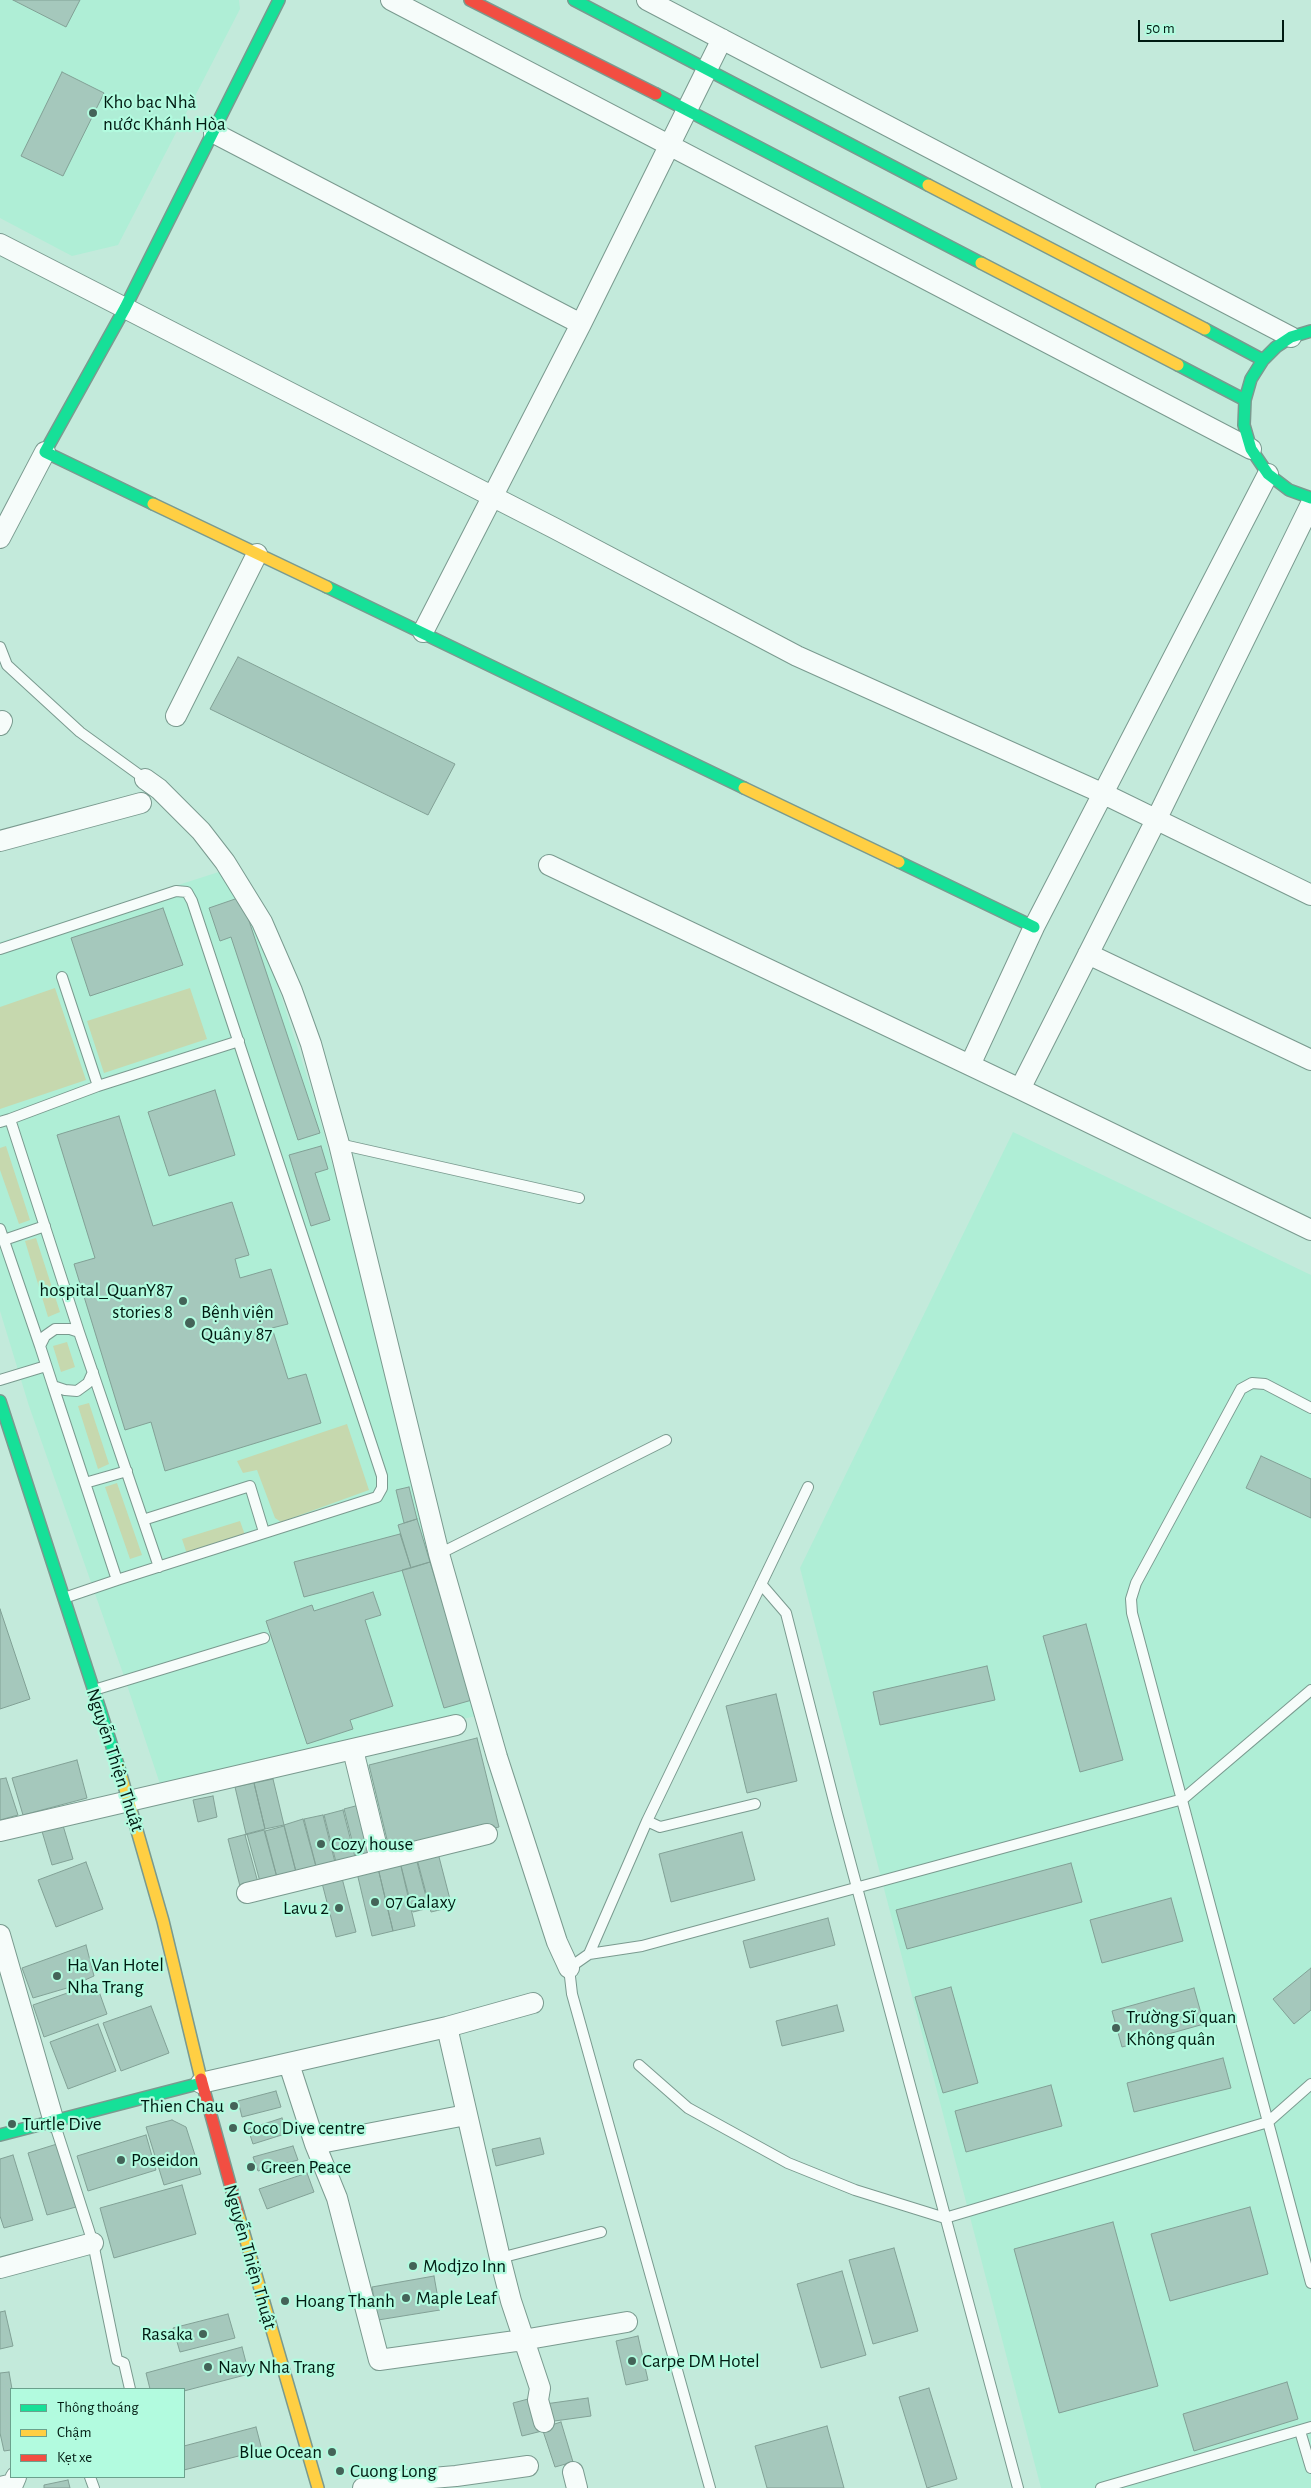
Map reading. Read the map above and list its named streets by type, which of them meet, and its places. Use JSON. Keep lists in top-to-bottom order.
{
  "streets": {
    "street": ["Nguyễn Thiện Thuật"]
  },
  "places": [
    "Kho bạc Nhà nước Khánh Hòa",
    "hospital_QuanY87 stories 8",
    "Bệnh viện Quân y 87",
    "Cozy house",
    "07 Galaxy",
    "Lavu 2",
    "Ha Van Hotel Nha Trang",
    "Trường Sĩ quan Không quân",
    "Thien Chau",
    "Turtle Dive",
    "Coco Dive centre",
    "Poseidon",
    "Green Peace",
    "Modjzo Inn",
    "Maple Leaf",
    "Hoang Thanh",
    "Rasaka",
    "Carpe DM Hotel",
    "Navy Nha Trang",
    "Blue Ocean",
    "Cuong Long"
  ],
  "legend": ["Thông thoáng", "Chậm", "Kẹt xe"],
  "scale_bar": "50 m"
}
